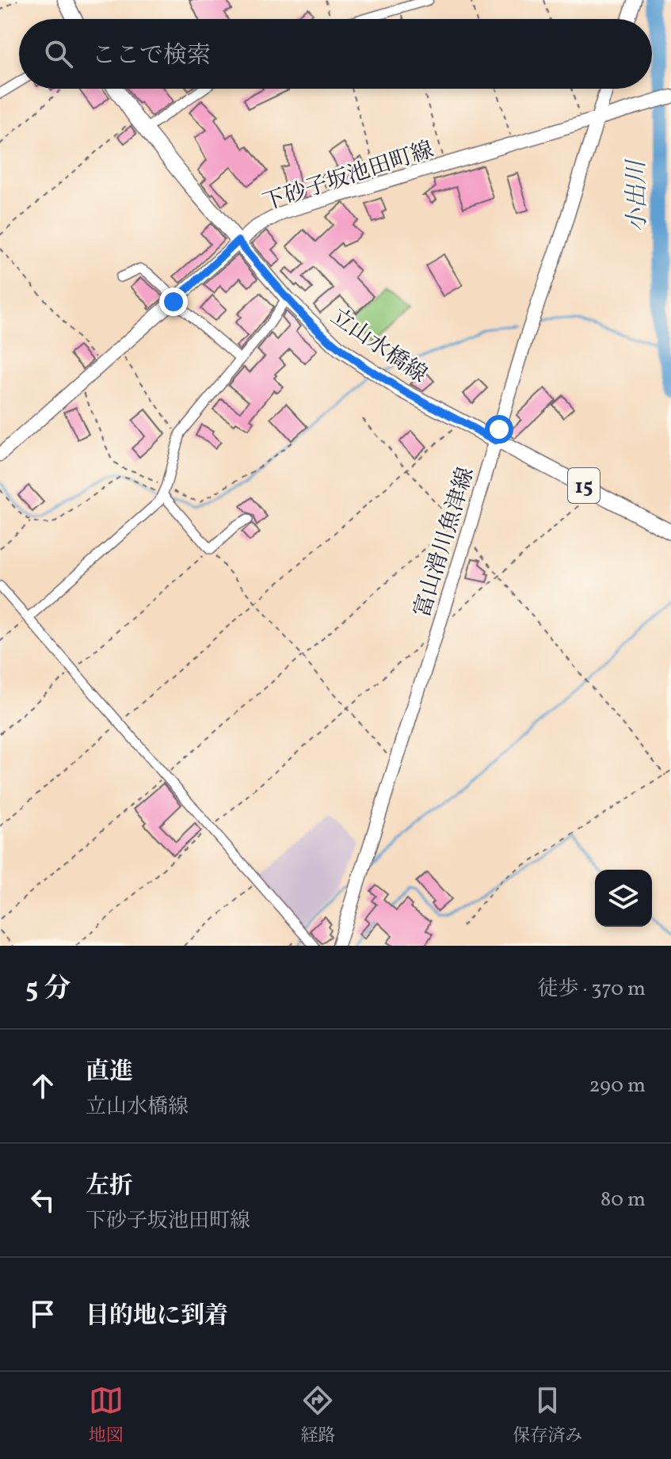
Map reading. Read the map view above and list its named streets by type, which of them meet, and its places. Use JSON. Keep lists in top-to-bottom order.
{
  "streets": {
    "main road": [
      "下砂子坂池田町線",
      "立山水橋線",
      "15",
      "富山滑川魚津線"
    ]
  },
  "crossings": [
    ["下砂子坂池田町線", "立山水橋線"],
    ["下砂子坂池田町線", "富山滑川魚津線"],
    ["立山水橋線", "富山滑川魚津線"]
  ],
  "water": ["小出川"],
  "page": {
    "search": "ここで検索",
    "heading": ["5 分", "徒歩 · 370 m"],
    "list": [
      ["直進", "立山水橋線", "290 m"],
      ["左折", "下砂子坂池田町線", "80 m"],
      "目的地に到着"
    ],
    "nav": ["地図", "経路", "保存済み"]
  }
}
